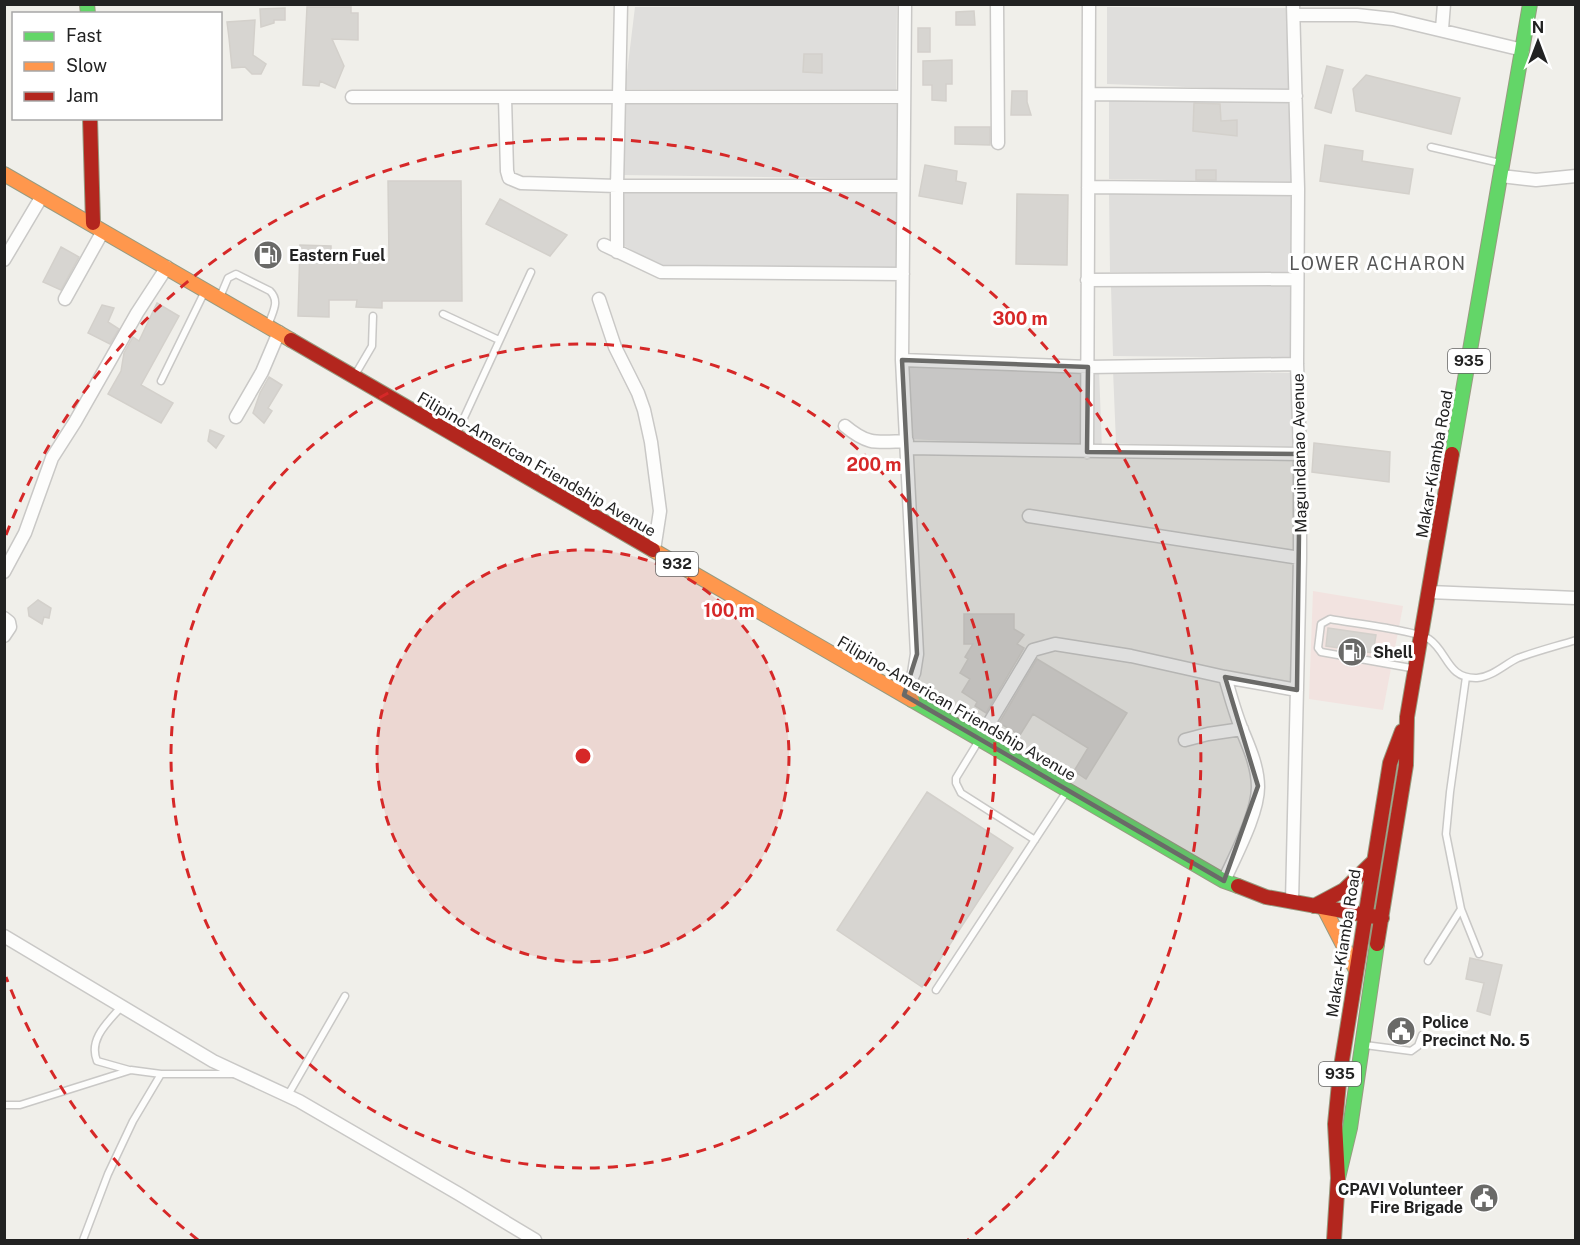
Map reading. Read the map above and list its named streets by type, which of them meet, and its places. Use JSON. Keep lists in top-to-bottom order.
{
  "streets": {
    "main road": [
      "935",
      "Filipino-American Friendship Avenue",
      "Makar-Kiamba Road",
      "932"
    ],
    "street": ["Maguindanao Avenue"]
  },
  "crossings": [
    ["Maguindanao Avenue", "Filipino-American Friendship Avenue"],
    ["Filipino-American Friendship Avenue", "Makar-Kiamba Road"]
  ],
  "districts": ["LOWER ACHARON"],
  "places": {
    "fuel station": ["Eastern Fuel", "Shell"],
    "public building": ["Police Precinct No. 5", "CPAVI Volunteer Fire Brigade"]
  },
  "legend": ["Fast", "Slow", "Jam"],
  "north": "top",
  "rings": ["300 m", "200 m", "100 m"]
}
